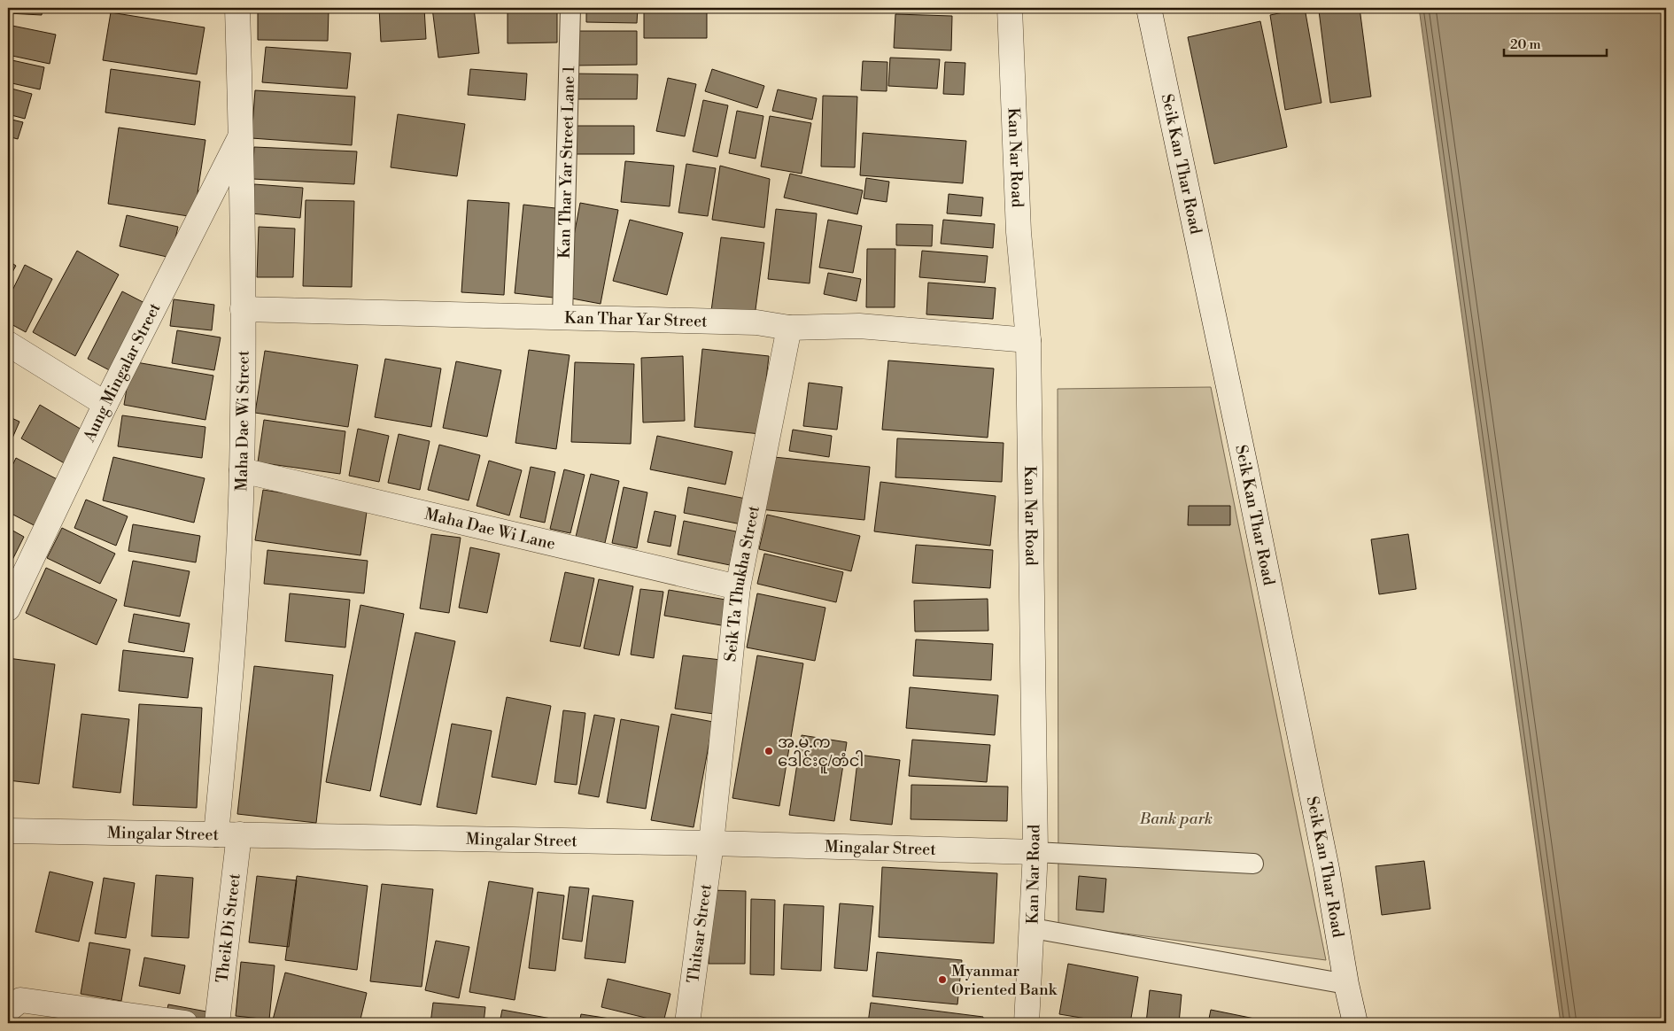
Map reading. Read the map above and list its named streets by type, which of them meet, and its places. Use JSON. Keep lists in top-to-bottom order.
{
  "streets": {
    "street": [
      "Kan Nar Road",
      "Seik Kan Thar Road",
      "Kan Thar Yar Street",
      "Aung Mingalar Street",
      "Maha Dae Wi Street",
      "Maha Dae Wi Lane",
      "Seik Ta Thukha Street",
      "Mingalar Street",
      "Theik Di Street",
      "Thitsar Street"
    ],
    "lane": ["Kan Thar Yar Street Lane 1"]
  },
  "crossings": [
    ["Kan Nar Road", "Kan Thar Yar Street"],
    ["Kan Nar Road", "Mingalar Street"],
    ["Kan Thar Yar Street Lane 1", "Kan Thar Yar Street"],
    ["Kan Thar Yar Street", "Maha Dae Wi Street"],
    ["Kan Thar Yar Street", "Seik Ta Thukha Street"],
    ["Aung Mingalar Street", "Maha Dae Wi Street"],
    ["Maha Dae Wi Street", "Maha Dae Wi Lane"],
    ["Maha Dae Wi Street", "Mingalar Street"],
    ["Maha Dae Wi Street", "Theik Di Street"],
    ["Maha Dae Wi Lane", "Seik Ta Thukha Street"],
    ["Seik Ta Thukha Street", "Mingalar Street"],
    ["Seik Ta Thukha Street", "Thitsar Street"],
    ["Mingalar Street", "Theik Di Street"],
    ["Mingalar Street", "Thitsar Street"]
  ],
  "parks": ["Bank park"],
  "places": ["အ.မ.က ဒေါင်းငူ/တံငါ", "Myanmar Oriented Bank"],
  "scale_bar": "20 m"
}
